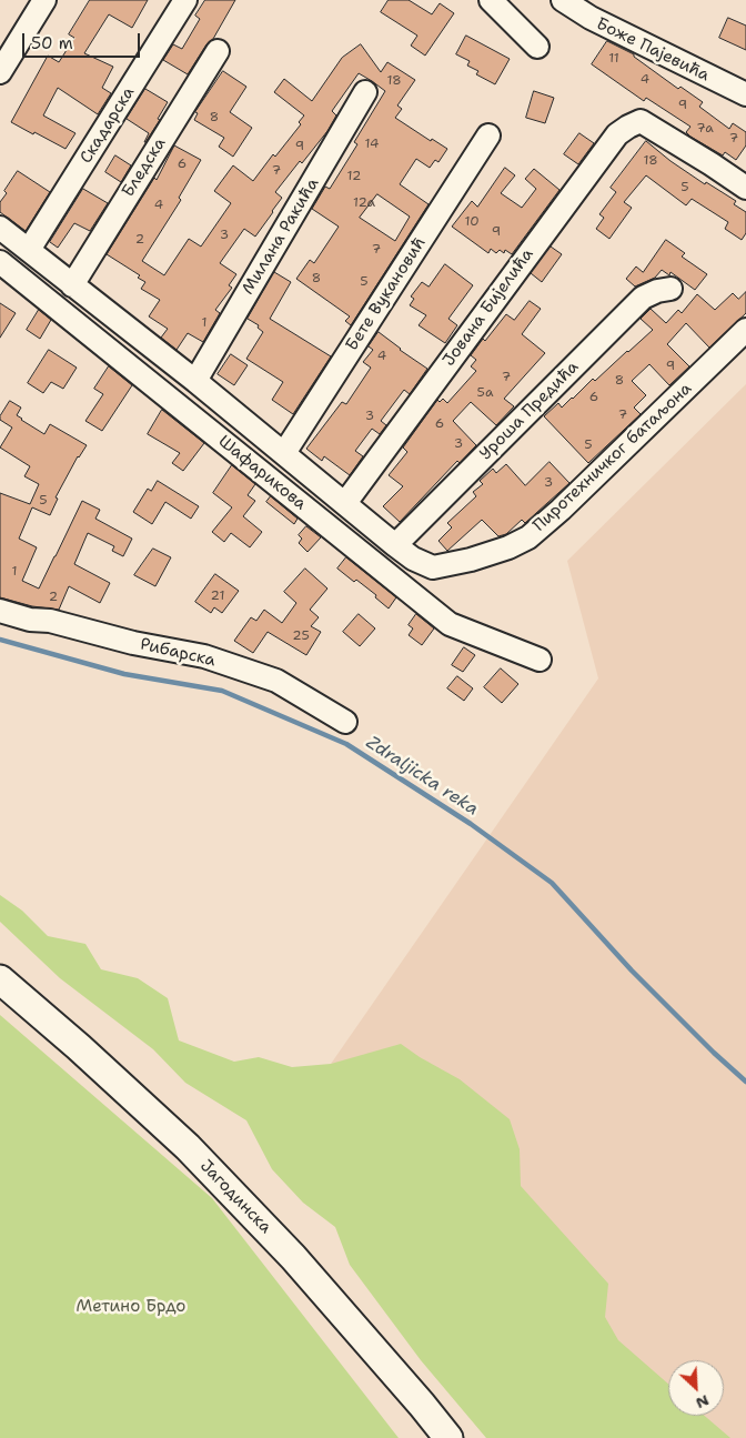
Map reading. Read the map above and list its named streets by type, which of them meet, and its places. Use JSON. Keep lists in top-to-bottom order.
{
  "streets": {
    "main road": ["Јагодинска"],
    "street": [
      "Боже Пајевића",
      "Скадарска",
      "Бледска",
      "Милана Ракића",
      "Бете Вукановић",
      "Јована Бијелића",
      "Уроша Предића",
      "Пиротехничког батаљона",
      "Шафарикова",
      "Рибарска"
    ]
  },
  "crossings": [
    ["Уроша Предића", "Пиротехничког батаљона"]
  ],
  "water": ["Zdraljicka reka"],
  "parks": ["Метино Брдо"],
  "house_numbers": [
    "11",
    "4",
    "18",
    "9",
    "8",
    "7a",
    "7",
    "14",
    "9",
    "18",
    "6",
    "7",
    "12",
    "5",
    "12a",
    "4",
    "10",
    "9",
    "3",
    "2",
    "7",
    "8",
    "5",
    "1",
    "4",
    "9",
    "7",
    "8",
    "5a",
    "6",
    "7",
    "3",
    "6",
    "3",
    "5",
    "3",
    "5",
    "1",
    "21",
    "2",
    "25"
  ],
  "scale_bar": "50 m",
  "north": "bottom right"
}
